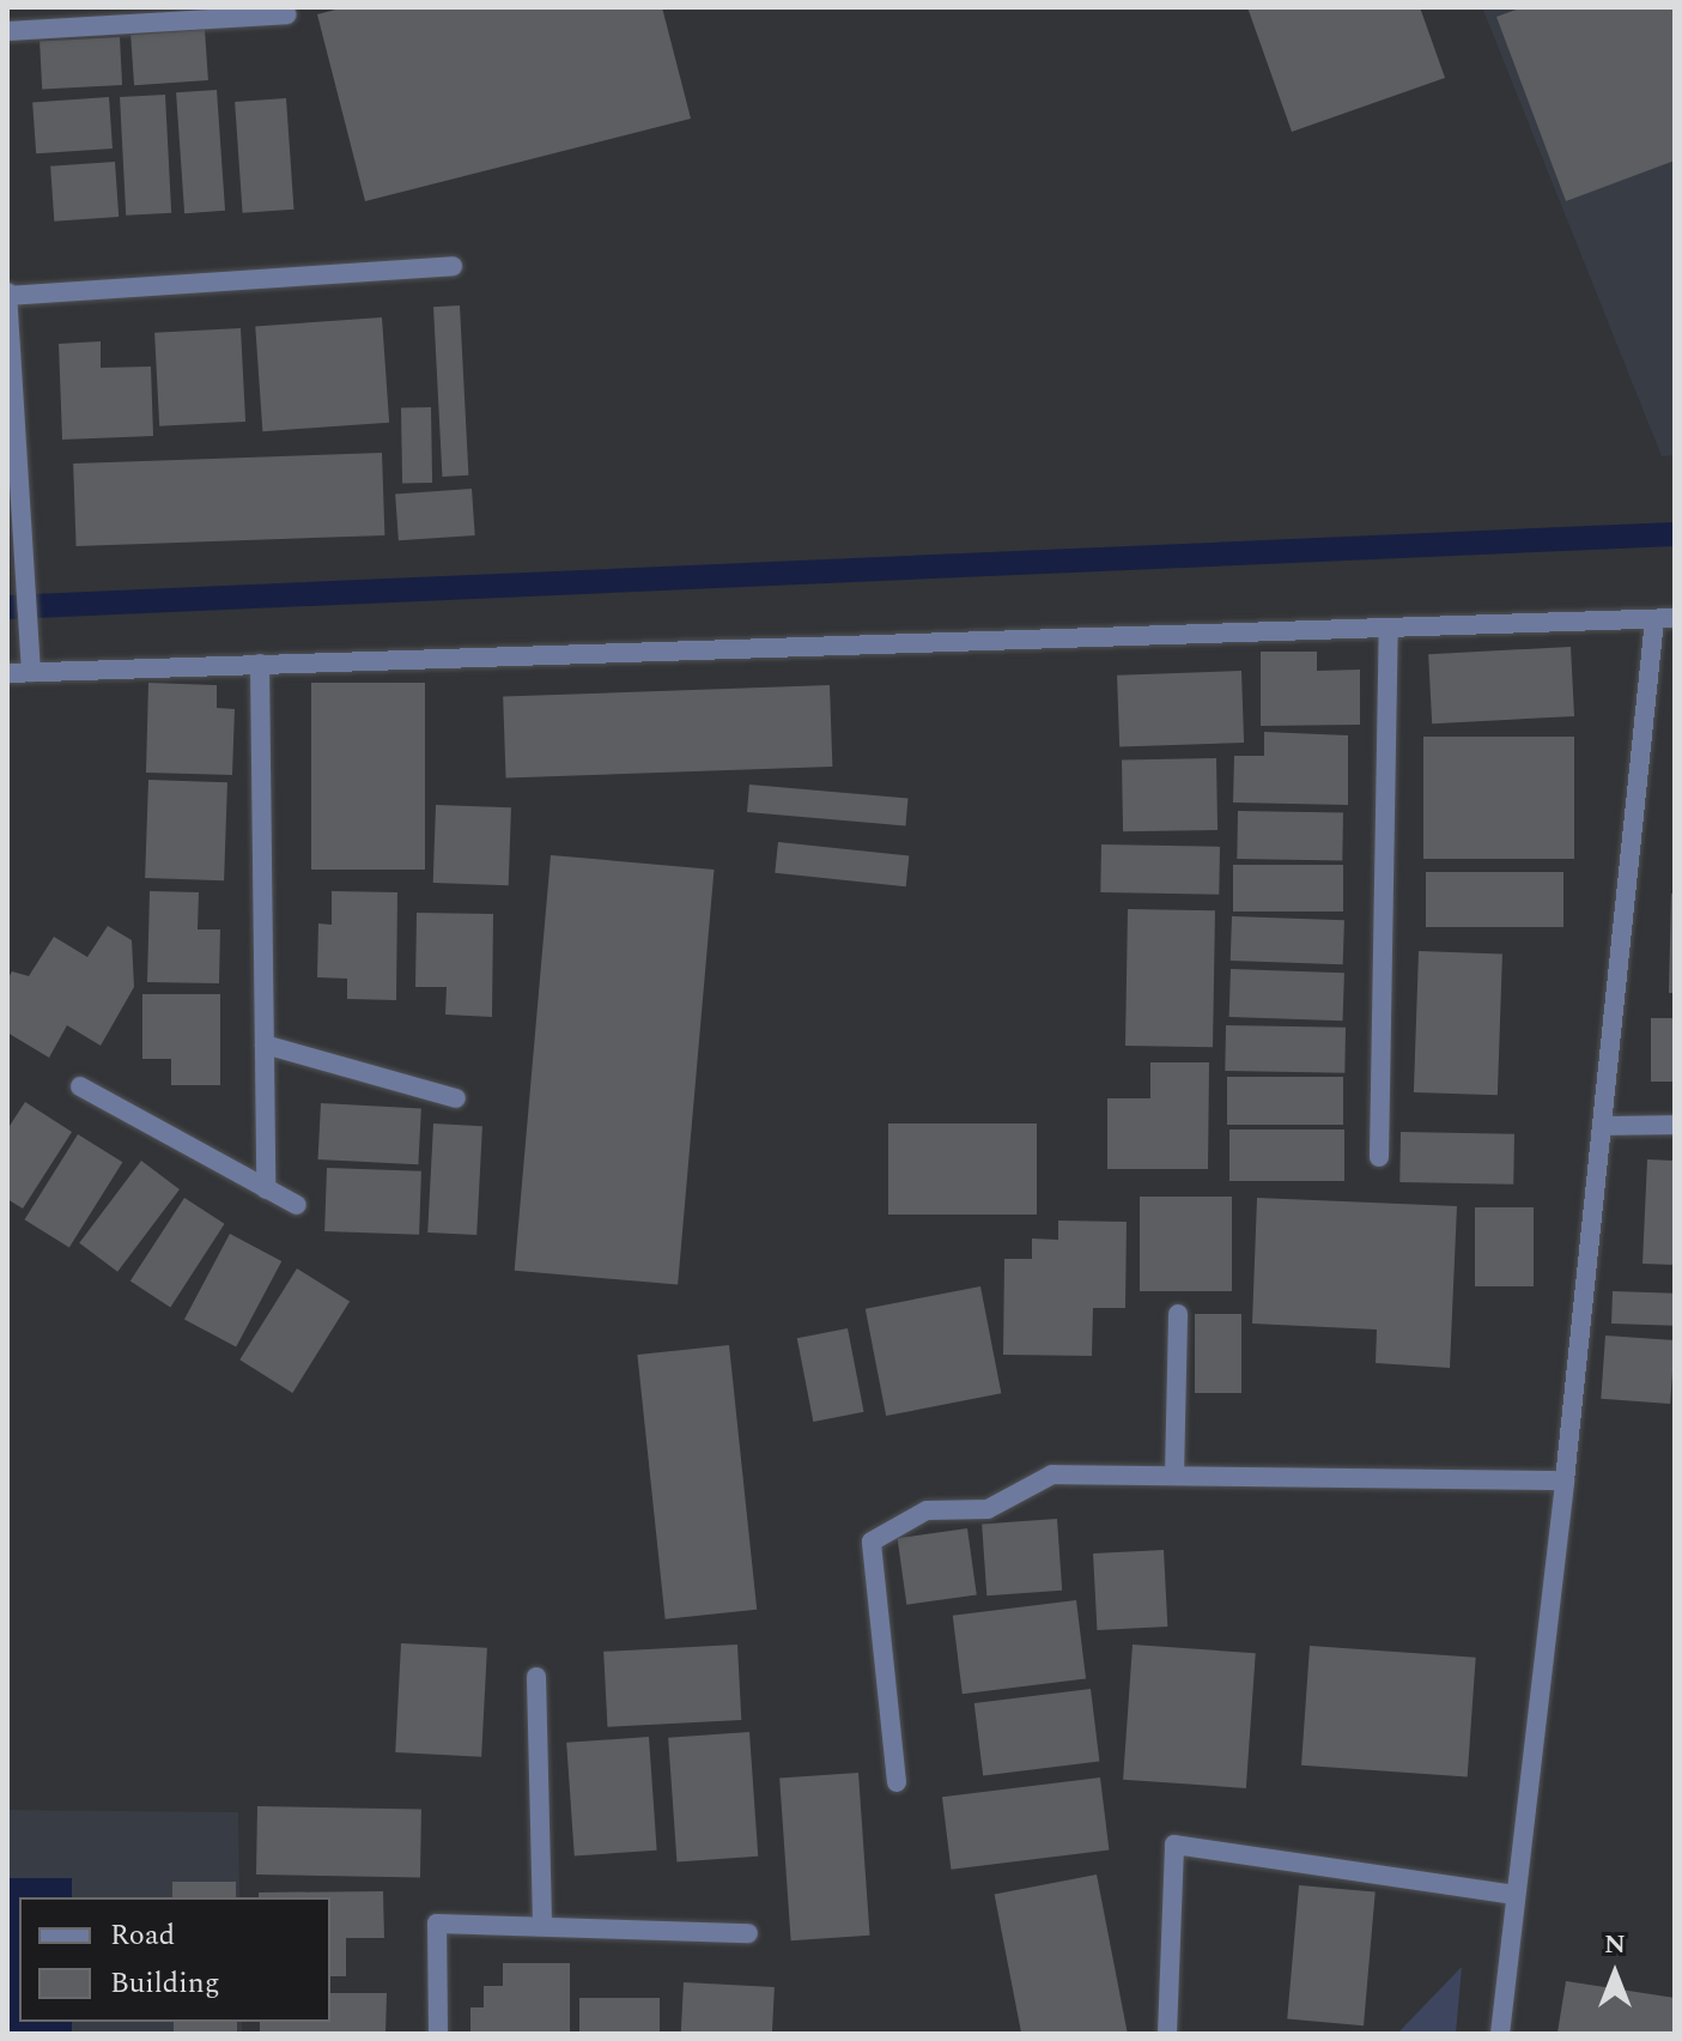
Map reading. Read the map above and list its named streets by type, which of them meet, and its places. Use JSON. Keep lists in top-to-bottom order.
{
  "legend": ["Road", "Building"],
  "north": "top"
}
